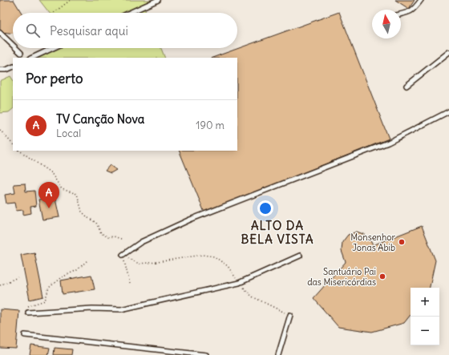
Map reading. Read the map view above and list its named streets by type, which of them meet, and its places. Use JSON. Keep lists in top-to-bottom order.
{
  "districts": ["ALTO DA BELA VISTA"],
  "places": ["Monsenhor Jonas Abib", "Santuário Pai das Misericórdias"],
  "north": "top",
  "page": {
    "search": "Pesquisar aqui",
    "heading": "Por perto",
    "list": [
      {
        "mark": "A",
        "name": "TV Canção Nova",
        "note": "Local",
        "value": "190 m"
      }
    ],
    "pins": "A",
    "map_buttons": ["+", "−"]
  }
}
